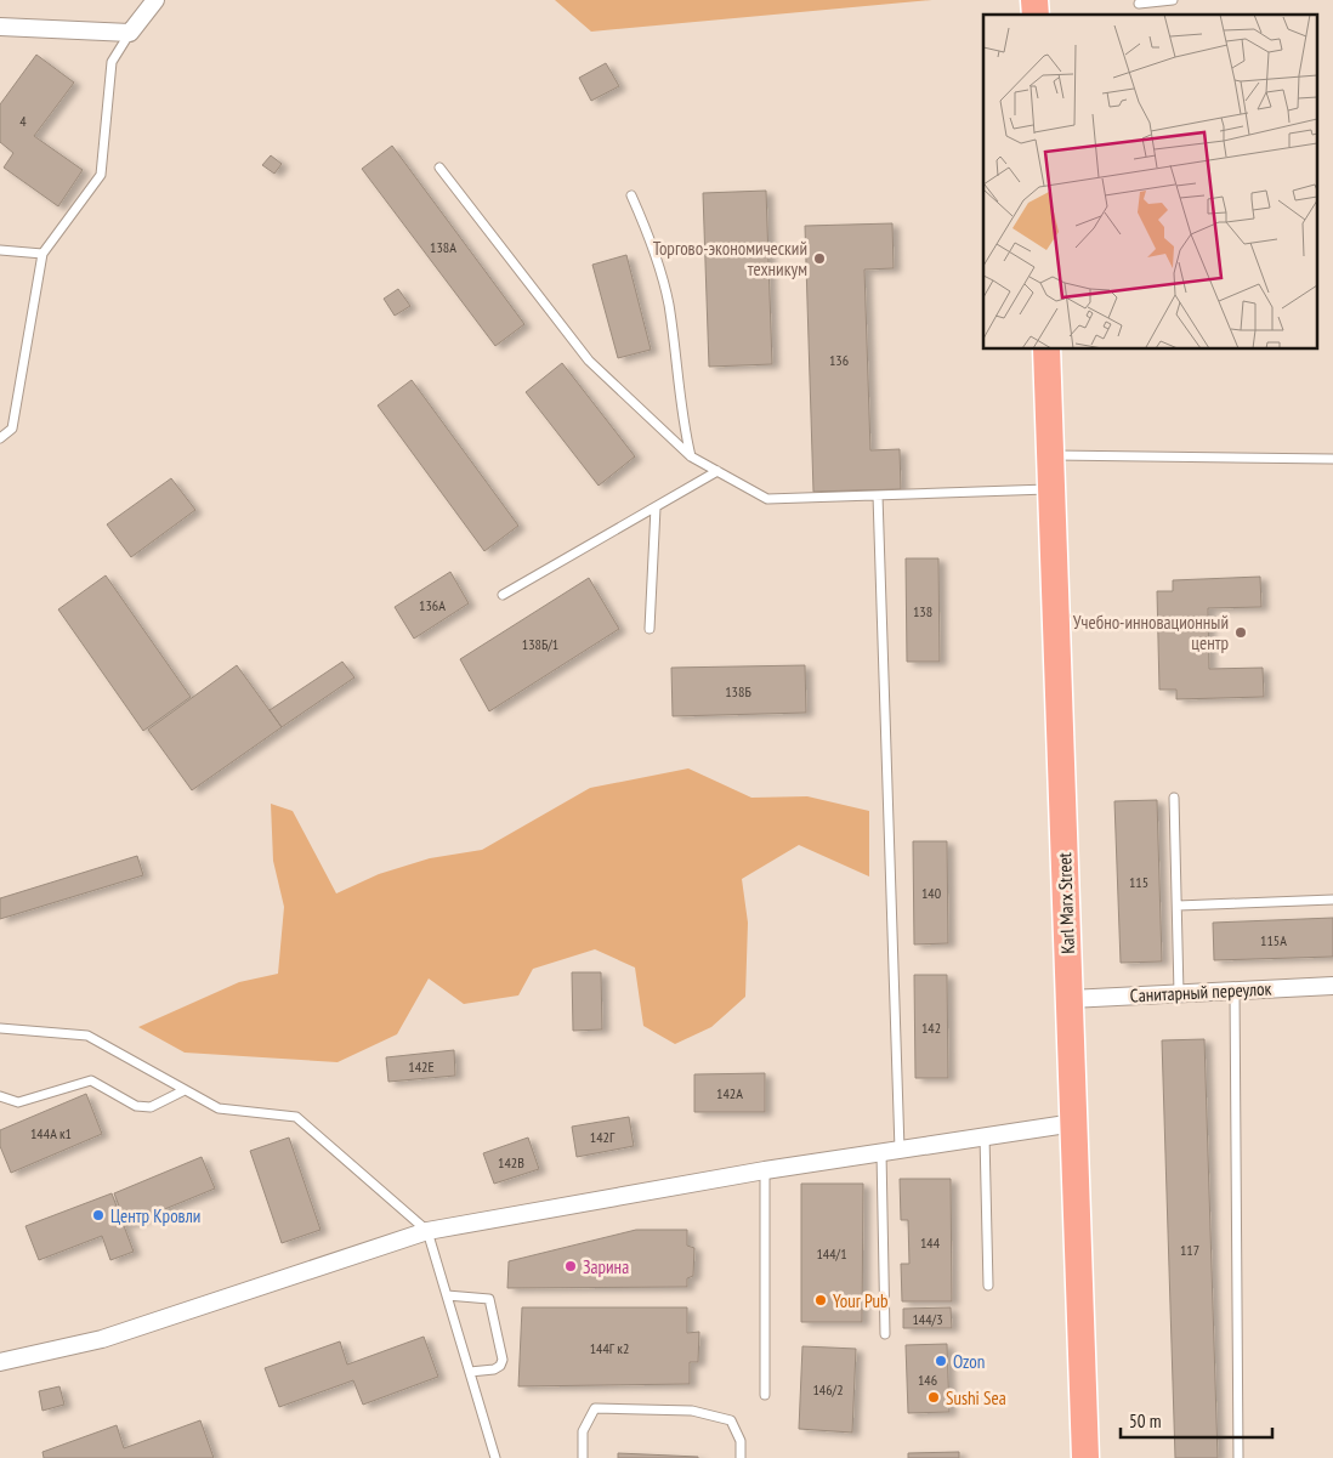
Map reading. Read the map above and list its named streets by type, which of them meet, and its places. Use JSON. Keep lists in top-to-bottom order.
{
  "streets": {
    "highway": ["Karl Marx Street"],
    "street": ["Санитарный переулок"]
  },
  "crossings": [
    ["Karl Marx Street", "Санитарный переулок"]
  ],
  "places": [
    "Торгово-экономический техникум",
    "Учебно-инновационный центр",
    "Центр Кровли",
    "Зарина",
    "Your Pub",
    "Ozon",
    "Sushi Sea"
  ],
  "house_numbers": [
    "4",
    "138А",
    "136",
    "136А",
    "138",
    "138Б/1",
    "138Б",
    "115",
    "140",
    "115А",
    "142",
    "142Е",
    "142А",
    "144А к1",
    "142Г",
    "142В",
    "144",
    "117",
    "144/1",
    "144/3",
    "144Г к2",
    "146",
    "146/2"
  ],
  "scale_bar": "50 m"
}
